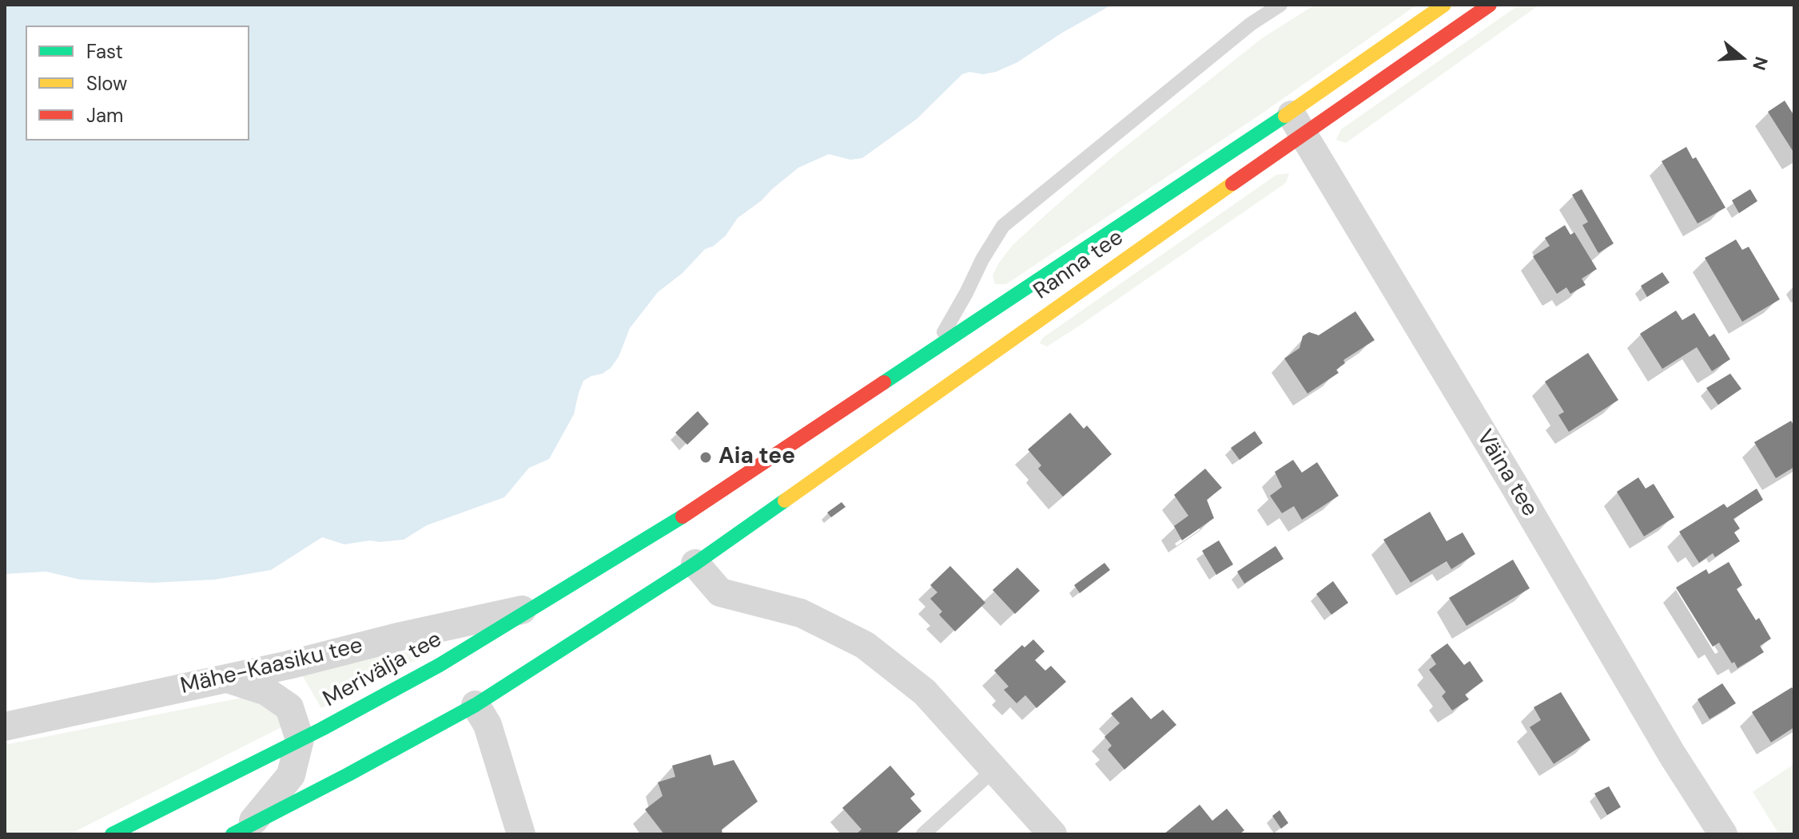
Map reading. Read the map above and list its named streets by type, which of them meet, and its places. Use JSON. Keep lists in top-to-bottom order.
{
  "streets": {
    "main road": ["Ranna tee", "Merivälja tee"],
    "street": ["Väina tee", "Mähe-Kaasiku tee"]
  },
  "crossings": [
    ["Ranna tee", "Väina tee"],
    ["Ranna tee", "Merivälja tee"],
    ["Mähe-Kaasiku tee", "Merivälja tee"]
  ],
  "places": ["Aia tee"],
  "legend": ["Fast", "Slow", "Jam"],
  "north": "right"
}
